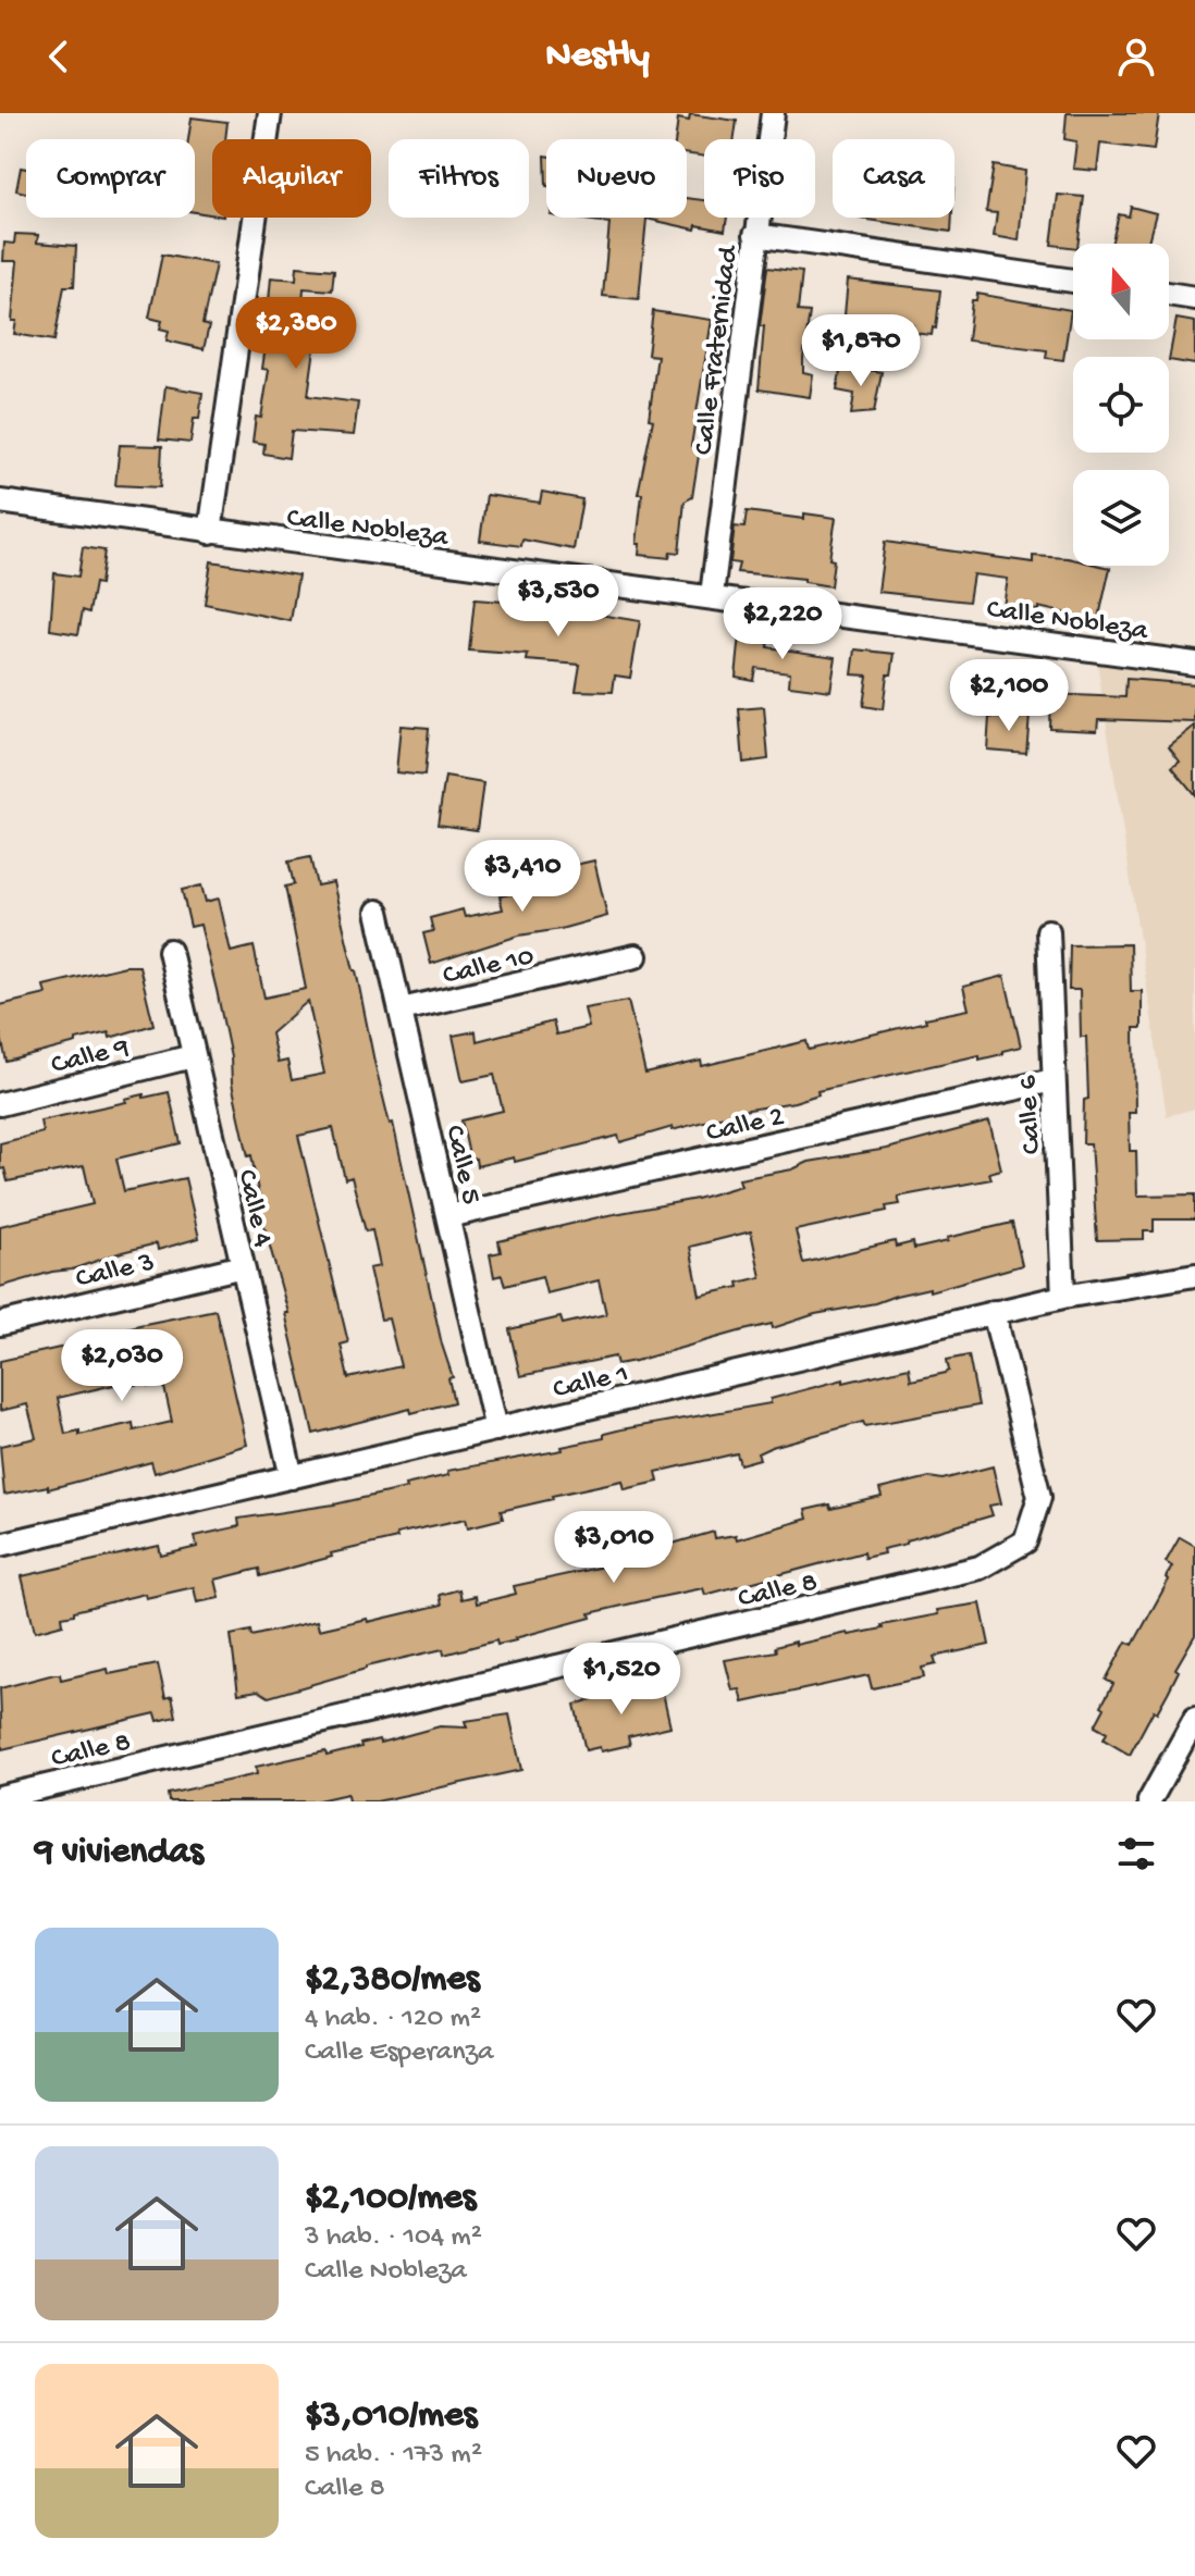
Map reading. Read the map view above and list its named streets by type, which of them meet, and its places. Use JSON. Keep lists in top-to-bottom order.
{
  "streets": {
    "street": [
      "Calle Fraternidad",
      "Calle Nobleza",
      "Calle 10",
      "Calle 9",
      "Calle 6",
      "Calle 2",
      "Calle 5",
      "Calle 4",
      "Calle 3",
      "Calle 1",
      "Calle 8"
    ]
  },
  "crossings": [
    ["Calle Fraternidad", "Calle Nobleza"],
    ["Calle 10", "Calle 5"],
    ["Calle 9", "Calle 4"],
    ["Calle 6", "Calle 2"],
    ["Calle 6", "Calle 1"],
    ["Calle 2", "Calle 5"],
    ["Calle 5", "Calle 1"],
    ["Calle 4", "Calle 3"],
    ["Calle 4", "Calle 1"],
    ["Calle 1", "Calle 8"]
  ],
  "north": "top",
  "page": {
    "header": "Nestly",
    "chip": [
      "Comprar",
      "Alquilar",
      "Filtros",
      "Nuevo",
      "Piso",
      "Casa"
    ],
    "price": [
      "$2,380",
      "$1,870",
      "$3,530",
      "$2,220",
      "$2,100",
      "$3,410",
      "$2,030",
      "$3,010",
      "$1,520"
    ],
    "heading": "9 viviendas",
    "list": [
      {
        "name": "$2,380/mes",
        "note": "4 hab. · 120 m² · Calle Esperanza"
      },
      {
        "name": "$2,100/mes",
        "note": "3 hab. · 104 m² · Calle Nobleza"
      },
      {
        "name": "$3,010/mes",
        "note": "5 hab. · 173 m² · Calle 8"
      }
    ]
  }
}
